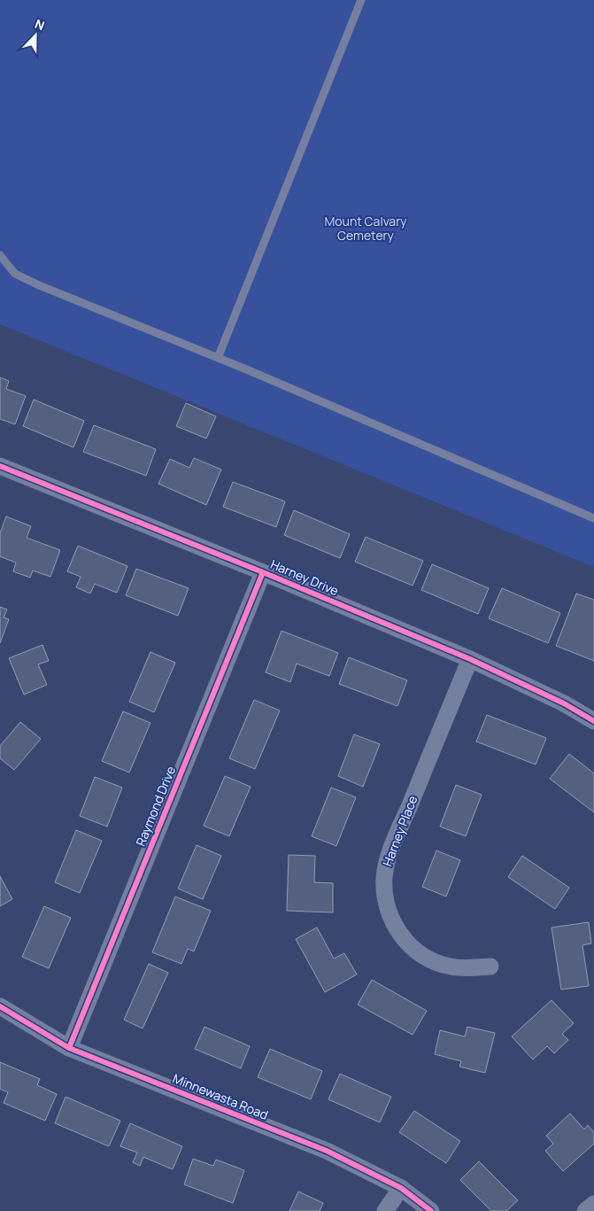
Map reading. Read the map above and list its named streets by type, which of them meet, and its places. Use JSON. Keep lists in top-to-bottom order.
{
  "streets": {
    "street": [
      "Harney Drive",
      "Raymond Drive",
      "Harney Place",
      "Minnewasta Road"
    ]
  },
  "crossings": [
    ["Harney Drive", "Raymond Drive"],
    ["Harney Drive", "Harney Place"],
    ["Raymond Drive", "Minnewasta Road"]
  ],
  "parks": ["Mount Calvary Cemetery"],
  "north": "top"
}
